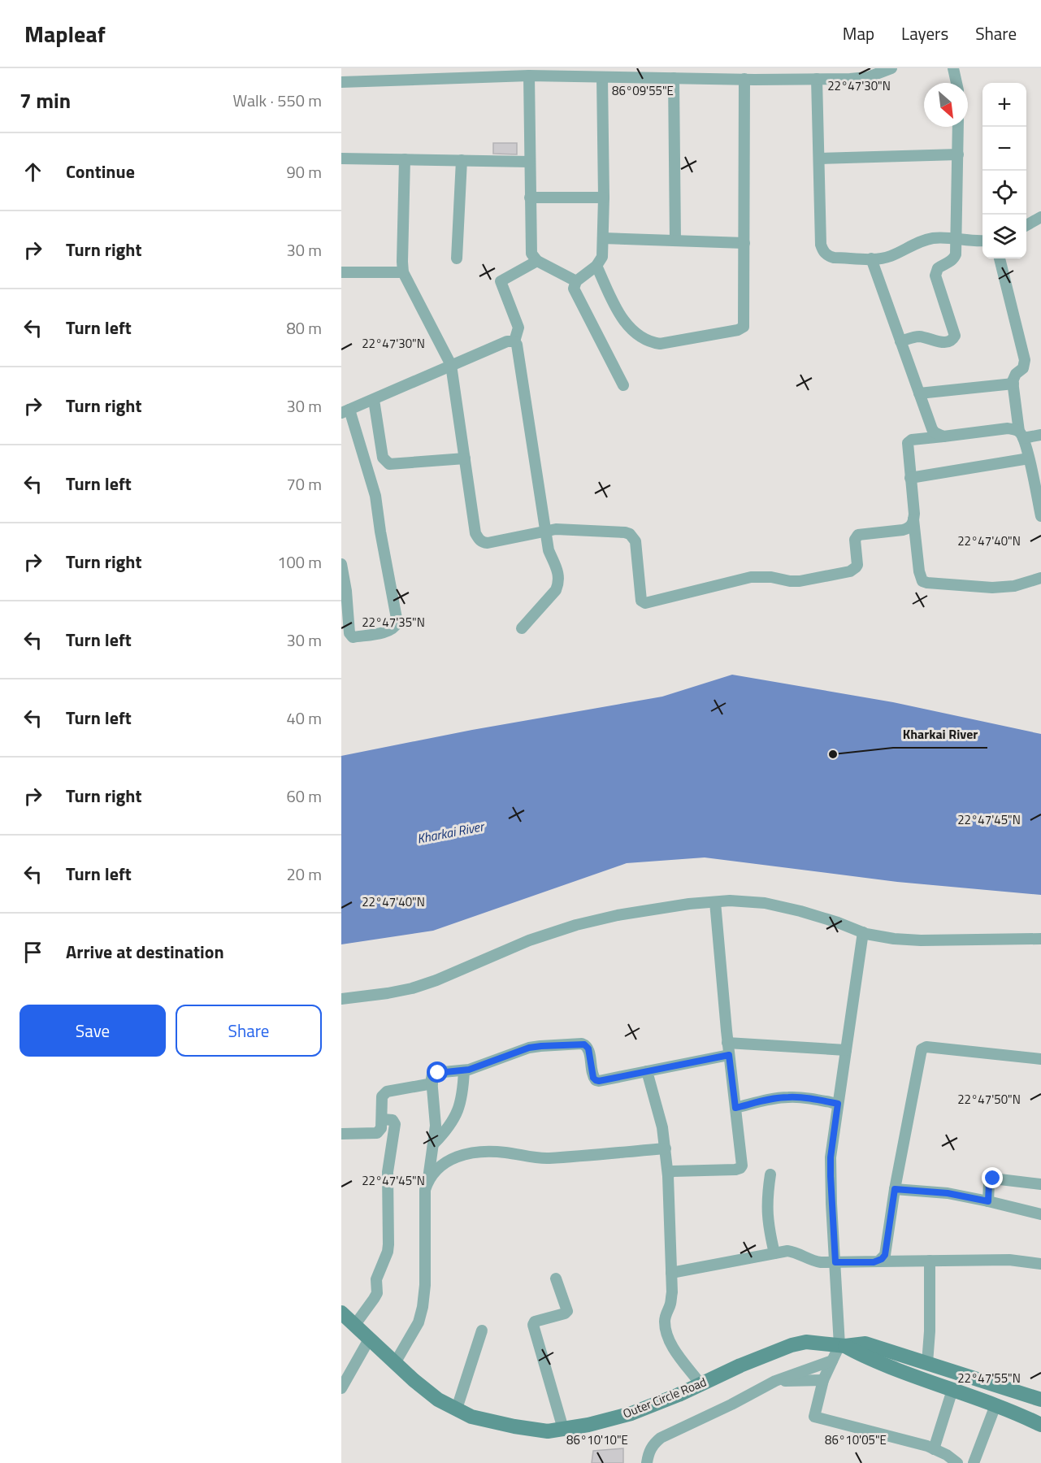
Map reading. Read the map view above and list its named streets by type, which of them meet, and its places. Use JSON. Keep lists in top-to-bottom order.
{
  "streets": {
    "main road": ["Outer Circle Road"]
  },
  "water": ["Kharkai River"],
  "places": ["Kharkai River"],
  "north": "bottom right",
  "page": {
    "header": "Mapleaf",
    "nav": ["Map", "Layers", "Share"],
    "heading": ["7 min", "Walk · 550 m"],
    "map_buttons": ["+", "−"],
    "list": [
      ["Continue", "90 m"],
      ["Turn right", "30 m"],
      ["Turn left", "80 m"],
      ["Turn right", "30 m"],
      ["Turn left", "70 m"],
      ["Turn right", "100 m"],
      ["Turn left", "30 m"],
      ["Turn left", "40 m"],
      ["Turn right", "60 m"],
      ["Turn left", "20 m"],
      "Arrive at destination"
    ],
    "buttons": ["Save", "Share"]
  },
  "coordinates": [
    "22°47'30\"N",
    "86°09'55\"E",
    "22°47'40\"N",
    "22°47'35\"N",
    "22°47'45\"N",
    "22°47'50\"N",
    "22°47'55\"N",
    "86°10'10\"E",
    "86°10'05\"E"
  ]
}
